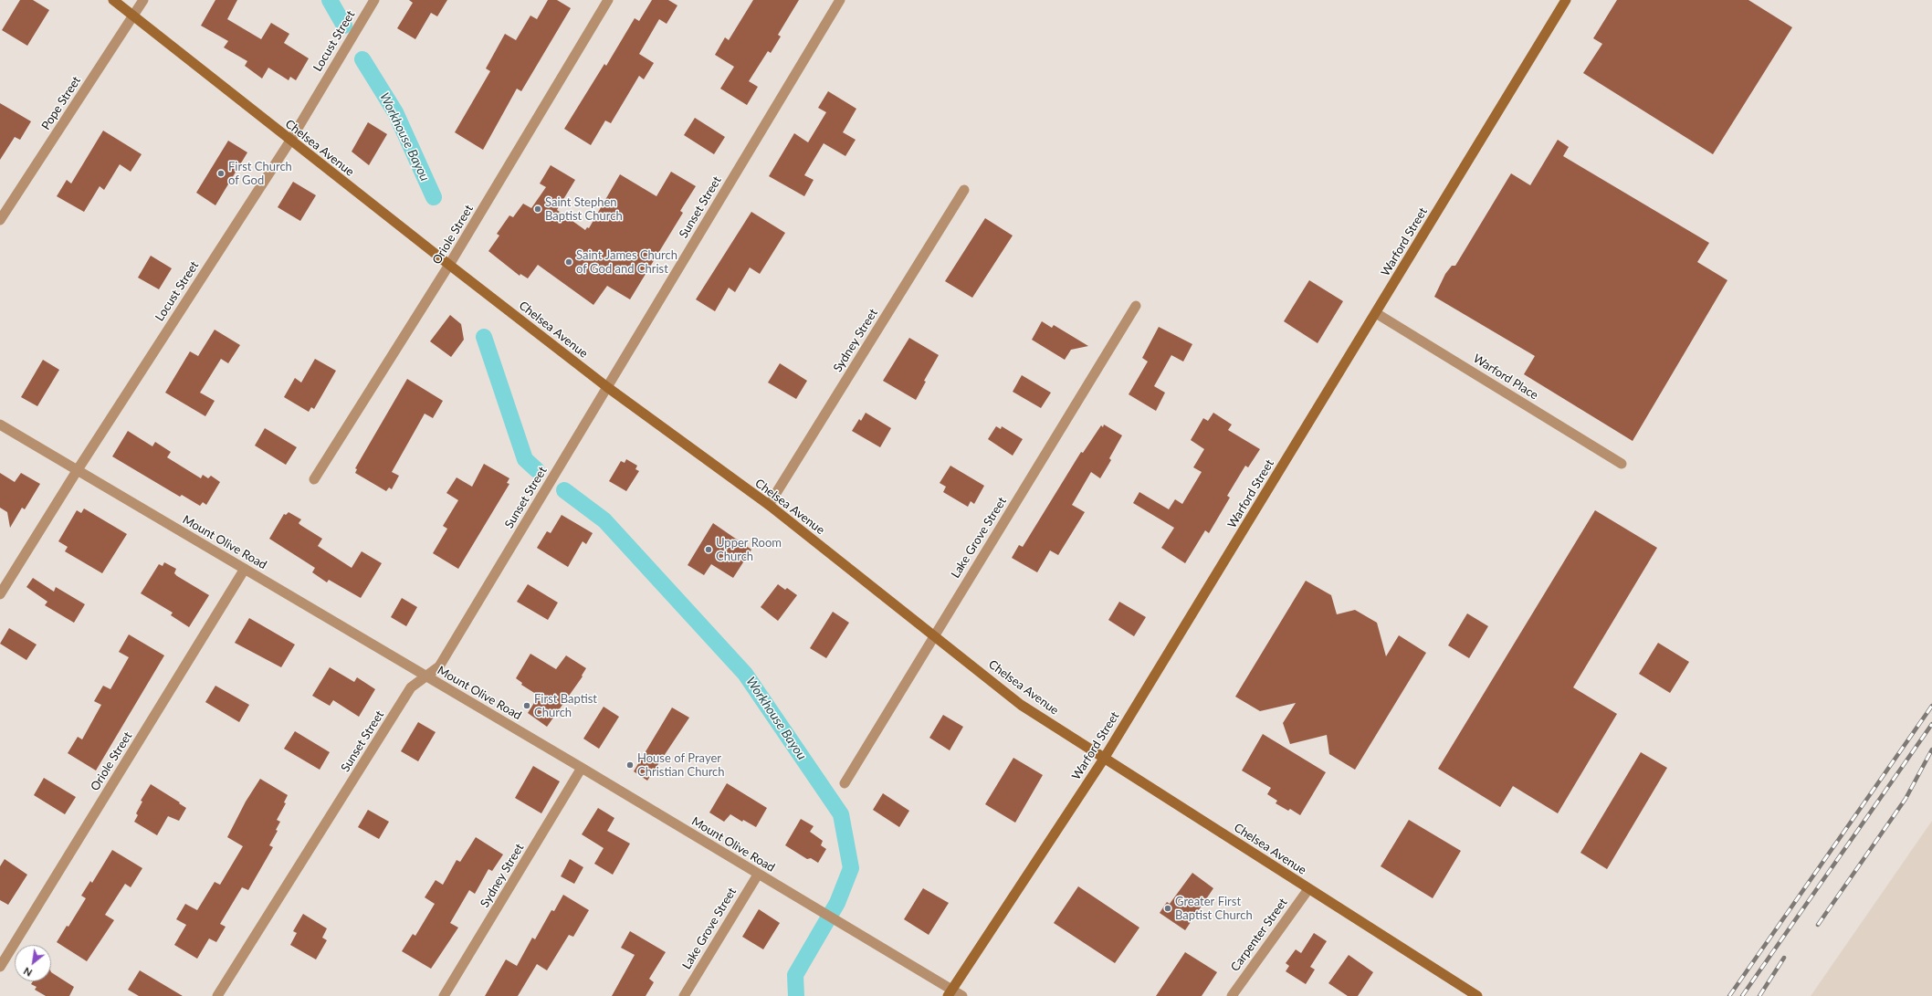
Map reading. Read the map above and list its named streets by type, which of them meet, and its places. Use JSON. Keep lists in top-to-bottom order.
{
  "streets": {
    "main road": ["Chelsea Avenue", "Warford Street"],
    "street": [
      "Locust Street",
      "Pope Street",
      "Sunset Street",
      "Oriole Street",
      "Sydney Street",
      "Warford Place",
      "Lake Grove Street",
      "Mount Olive Road",
      "Carpenter Street"
    ]
  },
  "crossings": [
    ["Locust Street", "Chelsea Avenue"],
    ["Locust Street", "Mount Olive Road"],
    ["Pope Street", "Chelsea Avenue"],
    ["Chelsea Avenue", "Sunset Street"],
    ["Chelsea Avenue", "Oriole Street"],
    ["Chelsea Avenue", "Warford Street"],
    ["Chelsea Avenue", "Sydney Street"],
    ["Chelsea Avenue", "Lake Grove Street"],
    ["Chelsea Avenue", "Carpenter Street"],
    ["Sunset Street", "Mount Olive Road"],
    ["Oriole Street", "Mount Olive Road"],
    ["Warford Street", "Warford Place"],
    ["Warford Street", "Mount Olive Road"],
    ["Sydney Street", "Mount Olive Road"],
    ["Lake Grove Street", "Mount Olive Road"]
  ],
  "water": ["Workhouse Bayou"],
  "places": [
    "First Church of God",
    "Saint Stephen Baptist Church",
    "Saint James Church of God and Christ",
    "Upper Room Church",
    "First Baptist Church",
    "House of Prayer Christian Church",
    "Greater First Baptist Church"
  ],
  "north": "bottom left"
}
